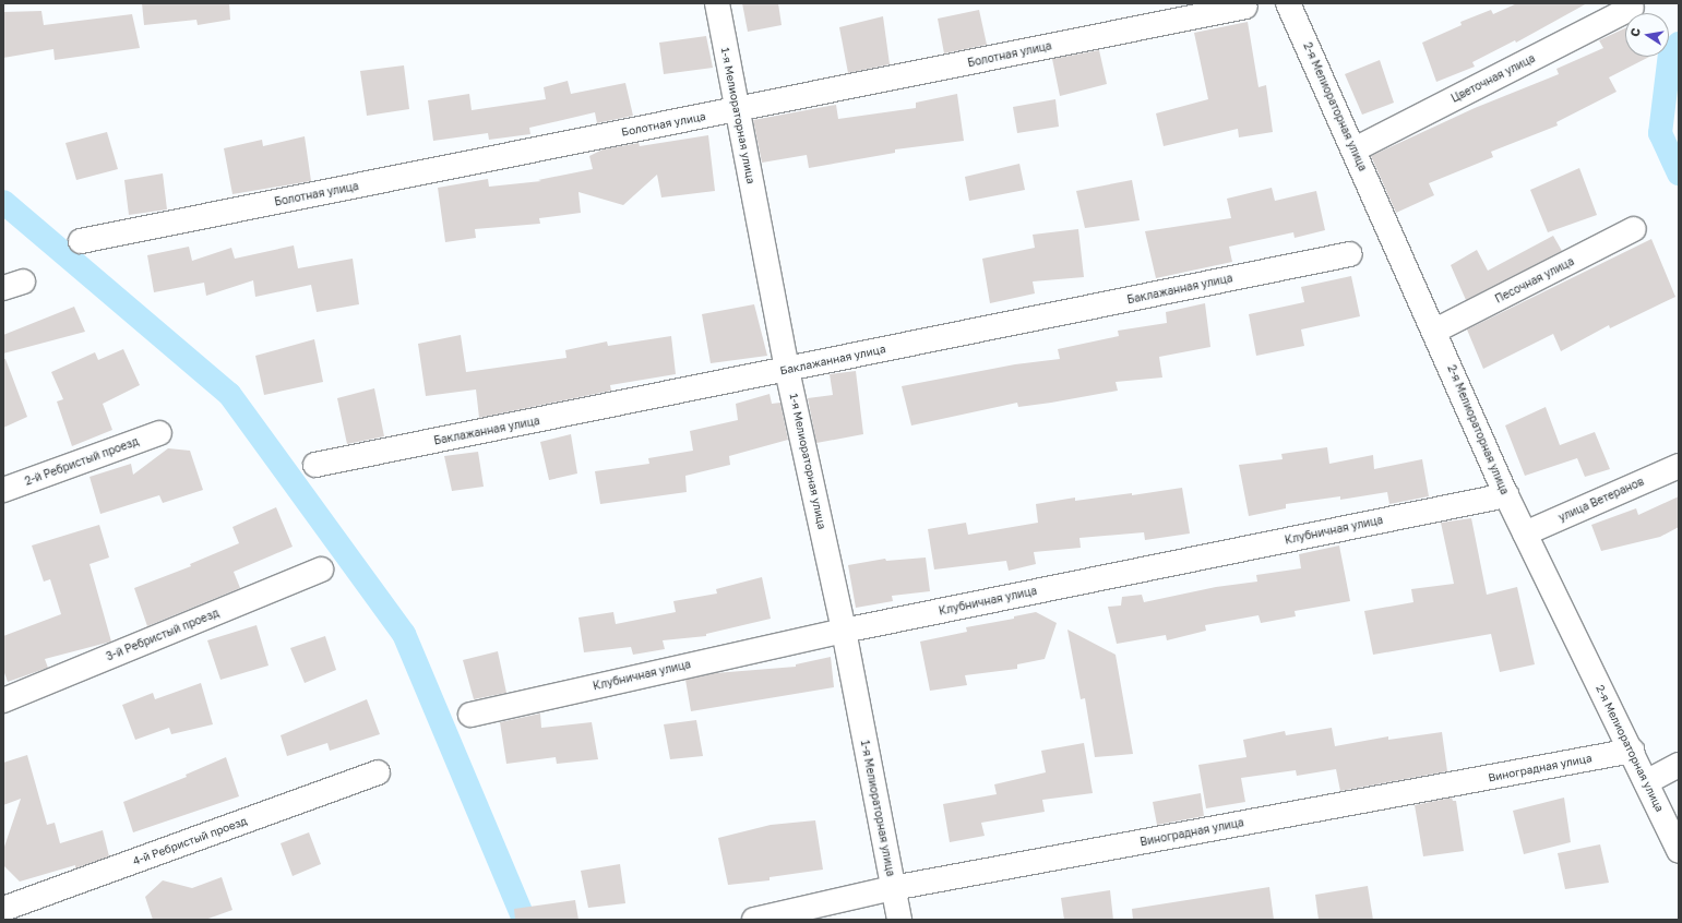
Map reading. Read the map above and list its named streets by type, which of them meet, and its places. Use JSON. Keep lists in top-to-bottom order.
{
  "streets": {
    "street": [
      "Болотная улица",
      "Цветочная улица",
      "2-я Мелиораторная улица",
      "1-я Мелиораторная улица",
      "Песочная улица",
      "Баклажанная улица",
      "2-й Ребристый проезд",
      "улица Ветеранов",
      "Клубничная улица",
      "3-й Ребристый проезд",
      "Виноградная улица",
      "4-й Ребристый проезд"
    ]
  },
  "crossings": [
    ["Болотная улица", "1-я Мелиораторная улица"],
    ["Цветочная улица", "2-я Мелиораторная улица"],
    ["2-я Мелиораторная улица", "Песочная улица"],
    ["2-я Мелиораторная улица", "улица Ветеранов"],
    ["2-я Мелиораторная улица", "Клубничная улица"],
    ["2-я Мелиораторная улица", "Виноградная улица"],
    ["1-я Мелиораторная улица", "Баклажанная улица"],
    ["1-я Мелиораторная улица", "Клубничная улица"],
    ["1-я Мелиораторная улица", "Виноградная улица"]
  ],
  "north": "left"
}
